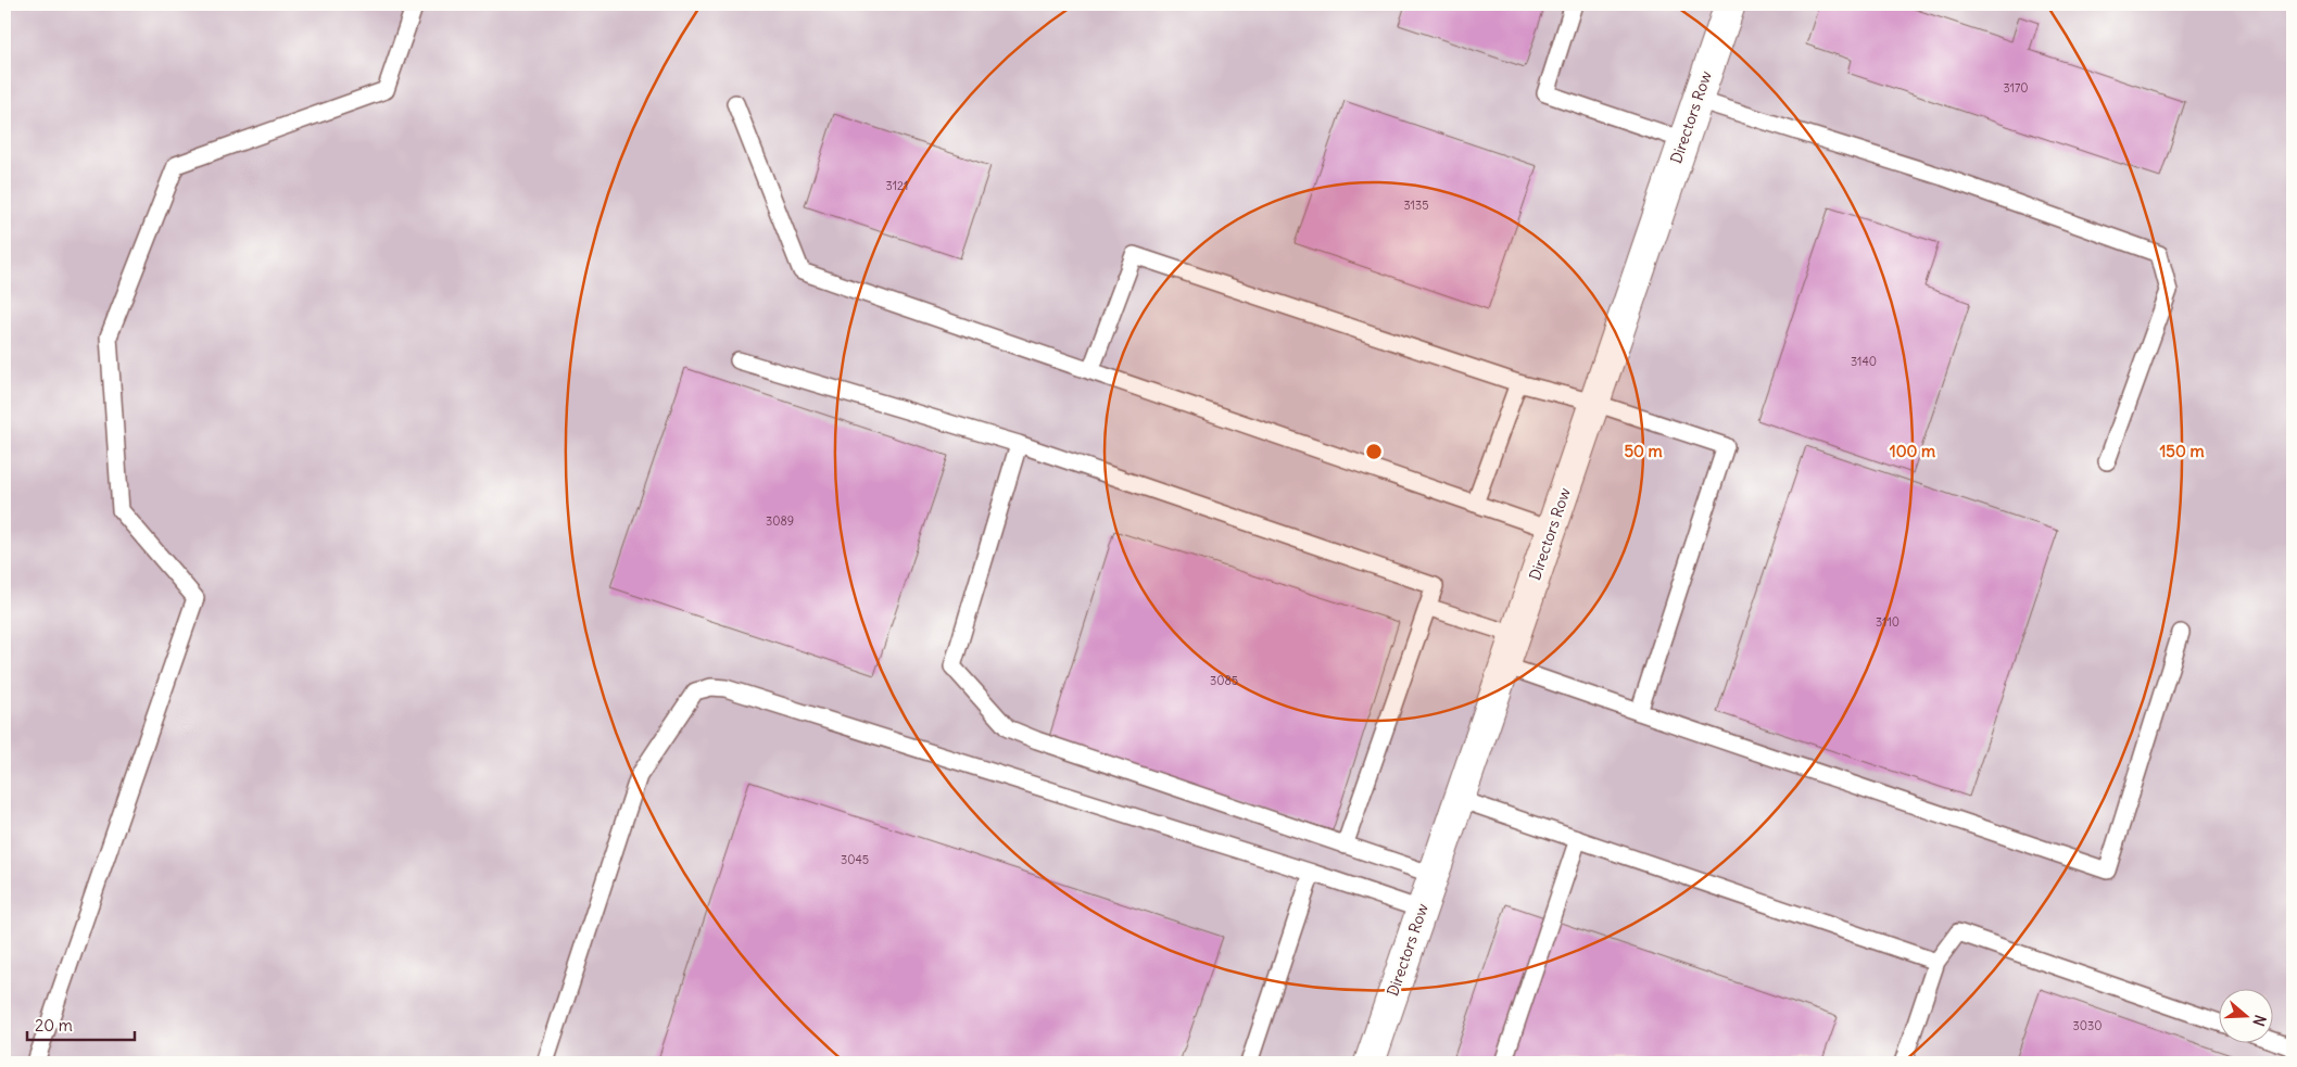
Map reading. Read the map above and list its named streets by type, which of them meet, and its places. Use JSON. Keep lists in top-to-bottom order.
{
  "streets": {
    "street": ["Directors Row"]
  },
  "house_numbers": [
    "3170",
    "3121",
    "3135",
    "3140",
    "3089",
    "3110",
    "3085",
    "3045",
    "3030"
  ],
  "scale_bar": "20 m",
  "north": "right",
  "rings": ["50 m", "100 m", "150 m"]
}
